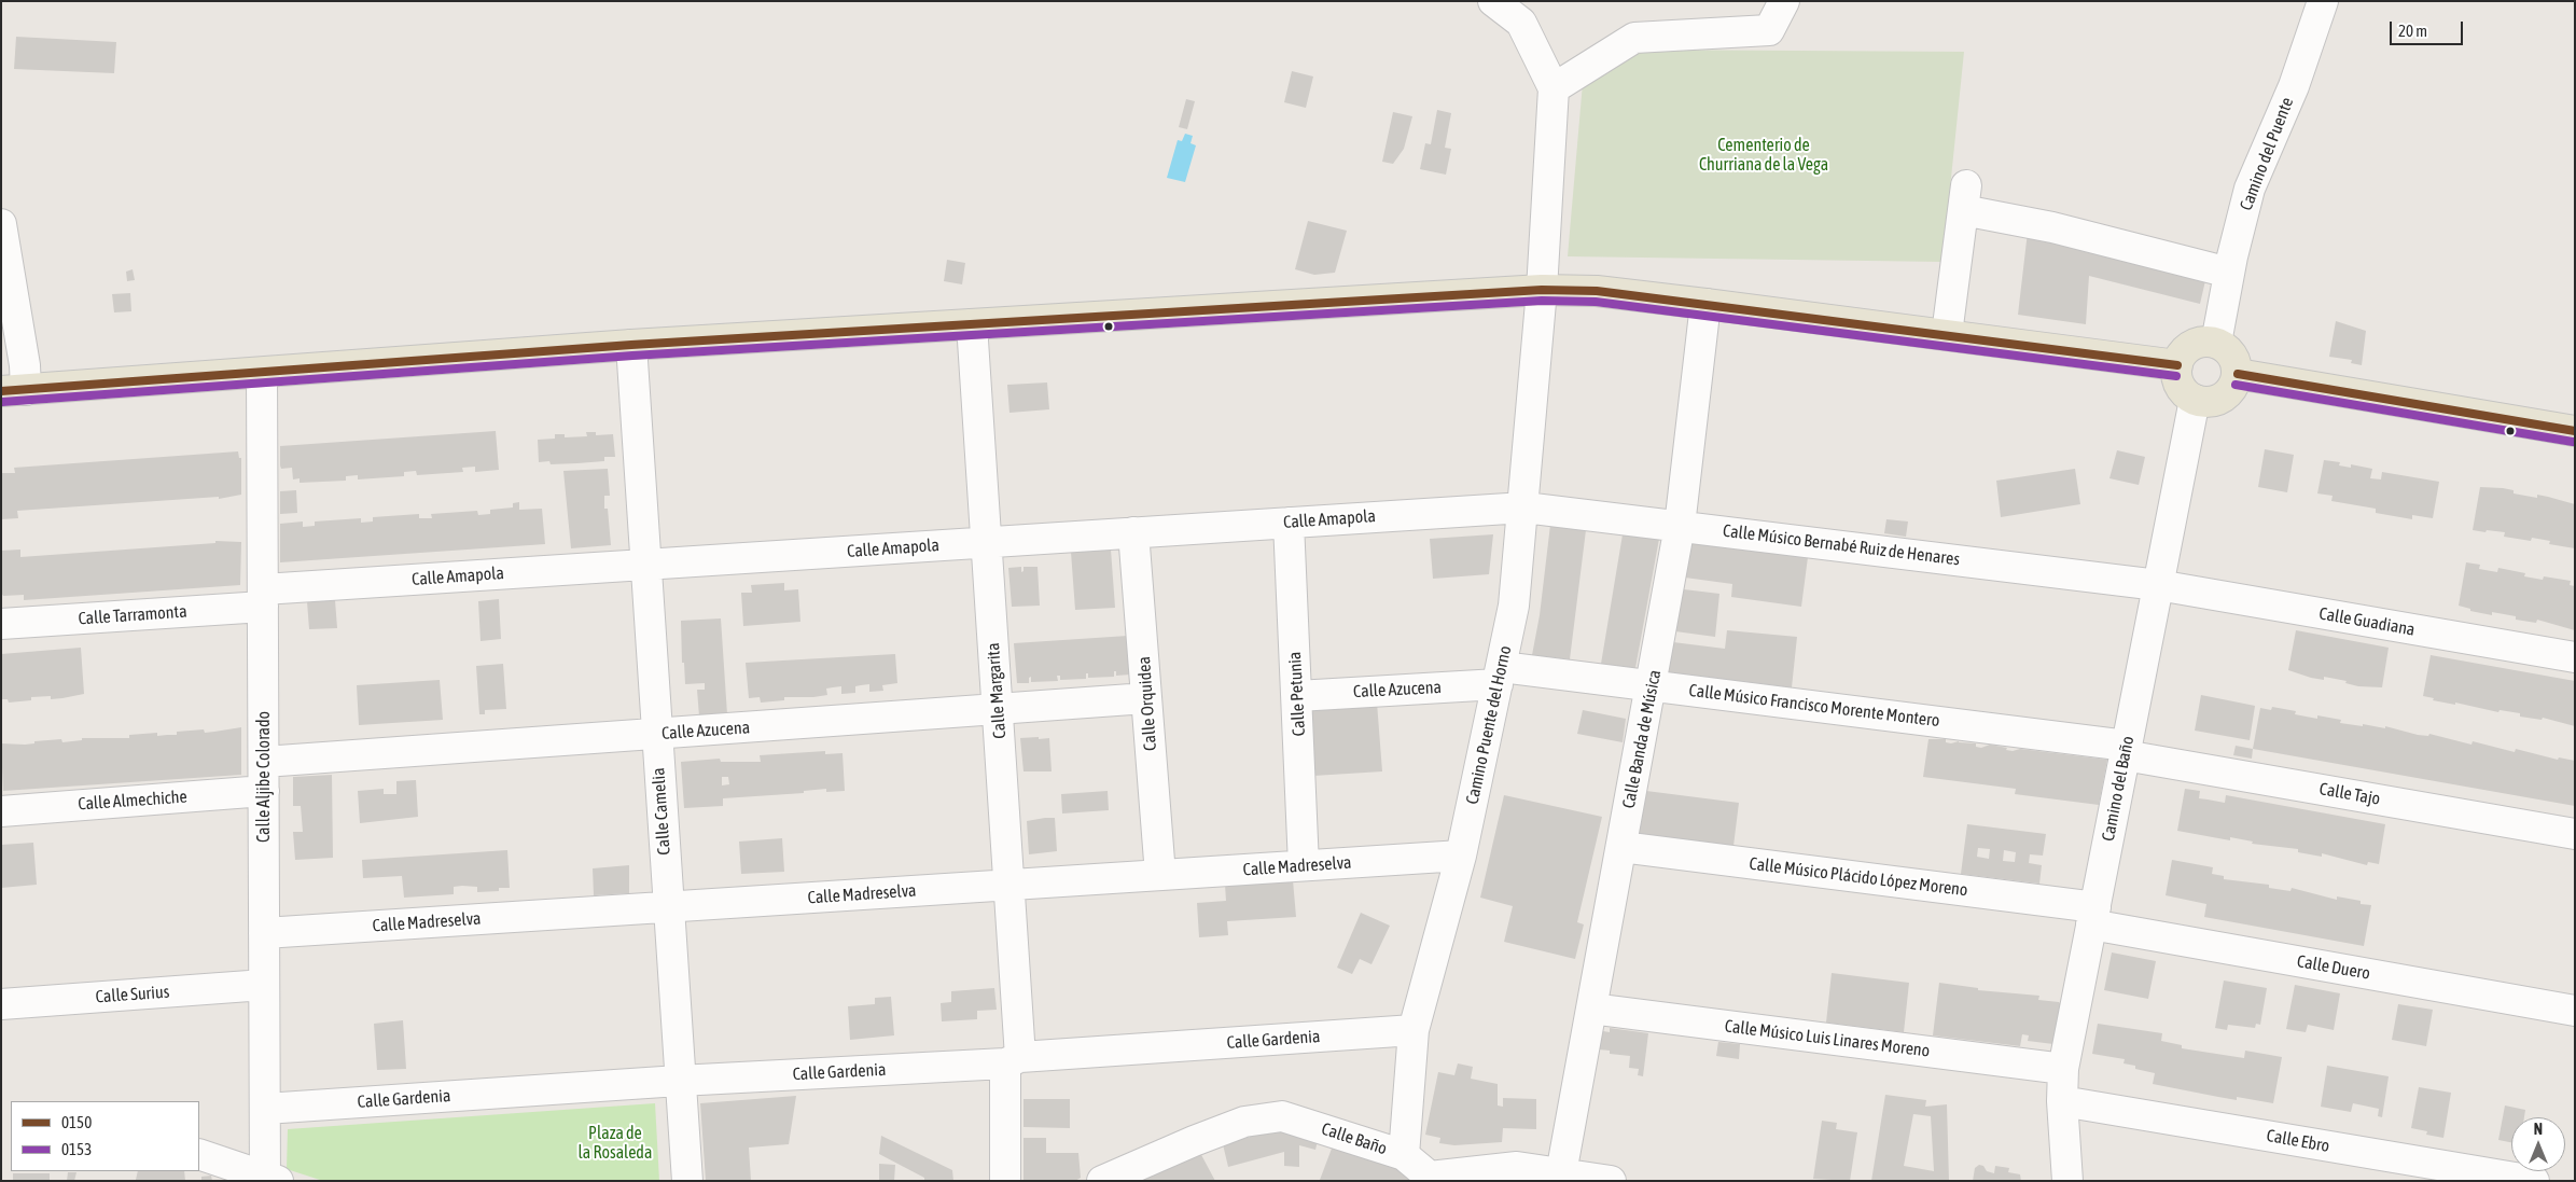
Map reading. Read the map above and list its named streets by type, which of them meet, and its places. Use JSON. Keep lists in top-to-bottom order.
{
  "streets": {
    "street": [
      "Camino del Puente",
      "Calle Amapola",
      "Calle Músico Bernabé Ruiz de Henares",
      "Calle Tarramonta",
      "Calle Guadiana",
      "Calle Azucena",
      "Calle Margarita",
      "Calle Petunia",
      "Calle Orquidea",
      "Calle Músico Francisco Morente Montero",
      "Camino Puente del Horno",
      "Calle Banda de Música",
      "Calle Aljibe Colorado",
      "Camino del Baño",
      "Calle Tajo",
      "Calle Almechiche",
      "Calle Camelia",
      "Calle Madreselva",
      "Calle Músico Plácido López Moreno",
      "Calle Duero",
      "Calle Surius",
      "Calle Músico Luis Linares Moreno",
      "Calle Gardenia",
      "Calle Baño",
      "Calle Ebro"
    ]
  },
  "crossings": [
    ["Camino del Puente", "Camino del Baño"],
    ["Calle Amapola", "Calle Músico Bernabé Ruiz de Henares"],
    ["Calle Amapola", "Calle Tarramonta"],
    ["Calle Amapola", "Calle Margarita"],
    ["Calle Amapola", "Calle Petunia"],
    ["Calle Amapola", "Calle Orquidea"],
    ["Calle Amapola", "Camino Puente del Horno"],
    ["Calle Amapola", "Calle Aljibe Colorado"],
    ["Calle Amapola", "Calle Camelia"],
    ["Calle Músico Bernabé Ruiz de Henares", "Calle Guadiana"],
    ["Calle Músico Bernabé Ruiz de Henares", "Camino Puente del Horno"],
    ["Calle Músico Bernabé Ruiz de Henares", "Calle Banda de Música"],
    ["Calle Músico Bernabé Ruiz de Henares", "Camino del Baño"],
    ["Calle Tarramonta", "Calle Aljibe Colorado"],
    ["Calle Guadiana", "Camino del Baño"],
    ["Calle Azucena", "Calle Margarita"],
    ["Calle Azucena", "Calle Petunia"],
    ["Calle Azucena", "Calle Orquidea"],
    ["Calle Azucena", "Calle Músico Francisco Morente Montero"],
    ["Calle Azucena", "Camino Puente del Horno"],
    ["Calle Azucena", "Calle Aljibe Colorado"],
    ["Calle Azucena", "Calle Camelia"],
    ["Calle Margarita", "Calle Madreselva"],
    ["Calle Margarita", "Calle Gardenia"],
    ["Calle Petunia", "Calle Madreselva"],
    ["Calle Orquidea", "Calle Madreselva"],
    ["Calle Músico Francisco Morente Montero", "Camino Puente del Horno"],
    ["Calle Músico Francisco Morente Montero", "Calle Banda de Música"],
    ["Calle Músico Francisco Morente Montero", "Camino del Baño"],
    ["Calle Músico Francisco Morente Montero", "Calle Tajo"],
    ["Camino Puente del Horno", "Calle Madreselva"],
    ["Camino Puente del Horno", "Calle Gardenia"],
    ["Camino Puente del Horno", "Calle Baño"],
    ["Calle Banda de Música", "Calle Músico Plácido López Moreno"],
    ["Calle Banda de Música", "Calle Músico Luis Linares Moreno"],
    ["Calle Banda de Música", "Calle Baño"],
    ["Calle Aljibe Colorado", "Calle Almechiche"],
    ["Calle Aljibe Colorado", "Calle Madreselva"],
    ["Calle Aljibe Colorado", "Calle Surius"],
    ["Calle Aljibe Colorado", "Calle Gardenia"],
    ["Camino del Baño", "Calle Tajo"],
    ["Camino del Baño", "Calle Músico Plácido López Moreno"],
    ["Camino del Baño", "Calle Duero"],
    ["Camino del Baño", "Calle Músico Luis Linares Moreno"],
    ["Camino del Baño", "Calle Ebro"],
    ["Calle Camelia", "Calle Madreselva"],
    ["Calle Camelia", "Calle Gardenia"],
    ["Calle Músico Plácido López Moreno", "Calle Duero"]
  ],
  "parks": ["Cementerio de Churriana de la Vega", "Plaza de la Rosaleda"],
  "lines": ["transit line 0150", "transit line 0153"],
  "legend": ["0150", "0153"],
  "scale_bar": "20 m",
  "north": "top"
}
